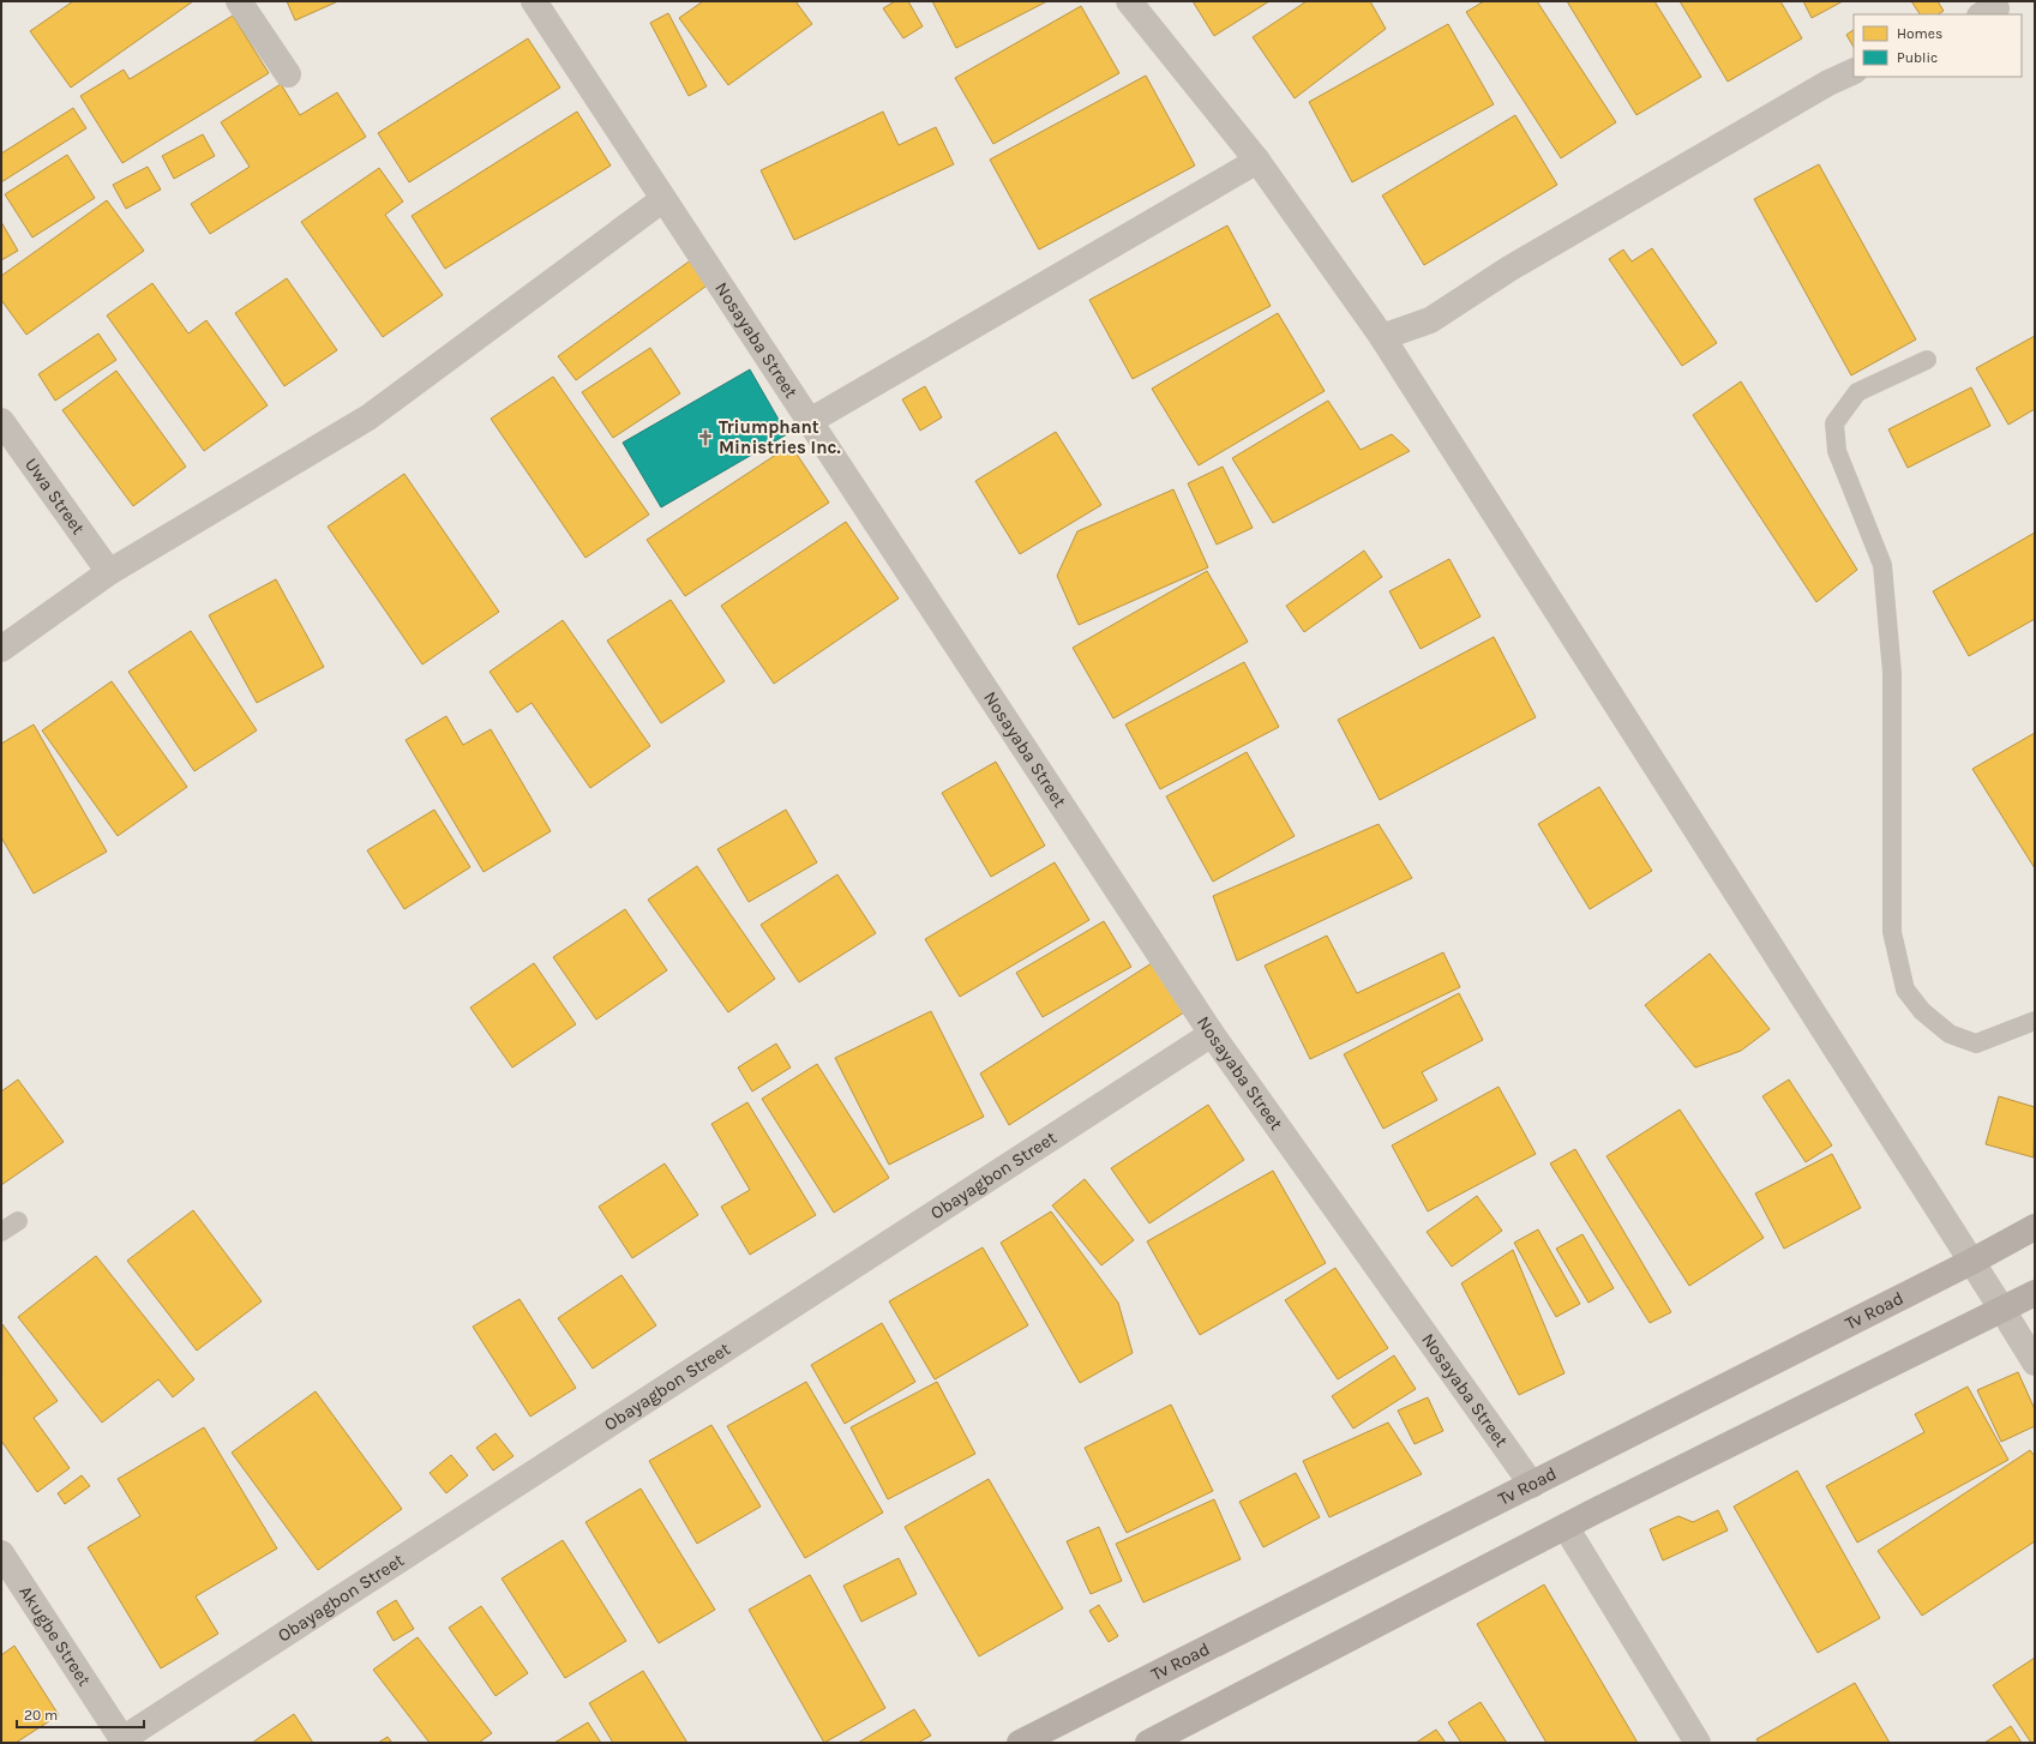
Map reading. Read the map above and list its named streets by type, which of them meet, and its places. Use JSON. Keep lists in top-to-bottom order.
{
  "streets": {
    "street": [
      "Nosayaba Street",
      "Uwa Street",
      "Obayagbon Street",
      "Tv Road",
      "Akugbe Street"
    ]
  },
  "crossings": [
    ["Nosayaba Street", "Obayagbon Street"],
    ["Nosayaba Street", "Tv Road"],
    ["Obayagbon Street", "Akugbe Street"]
  ],
  "places": {
    "church": ["Triumphant Ministries Inc."]
  },
  "legend": ["Homes", "Public"],
  "scale_bar": "20 m"
}
